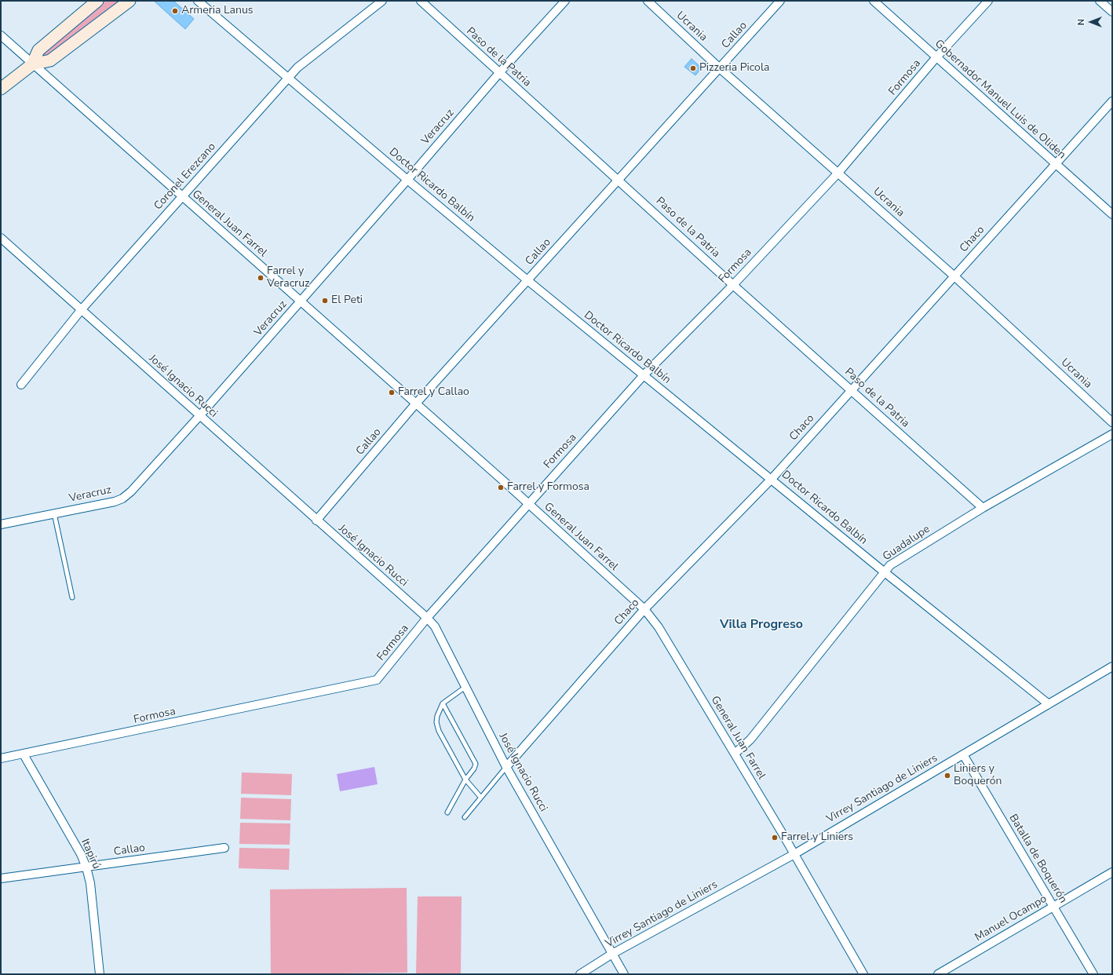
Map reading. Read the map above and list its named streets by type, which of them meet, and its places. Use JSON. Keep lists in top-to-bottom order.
{
  "streets": {
    "street": [
      "Ucrania",
      "Callao",
      "Paso de la Patria",
      "Formosa",
      "Gobernador Manuel Luis de Oliden",
      "Veracruz",
      "Coronel Erezcano",
      "Doctor Ricardo Balbín",
      "General Juan Farrel",
      "Chaco",
      "José Ignacio Rucci",
      "Guadalupe",
      "Virrey Santiago de Liniers",
      "Itapirú",
      "Batalla de Boquerón",
      "Manuel Ocampo"
    ]
  },
  "crossings": [
    ["Ucrania", "Callao"],
    ["Ucrania", "Formosa"],
    ["Ucrania", "Chaco"],
    ["Callao", "Paso de la Patria"],
    ["Callao", "Doctor Ricardo Balbín"],
    ["Callao", "General Juan Farrel"],
    ["Callao", "José Ignacio Rucci"],
    ["Callao", "Itapirú"],
    ["Paso de la Patria", "Formosa"],
    ["Paso de la Patria", "Veracruz"],
    ["Paso de la Patria", "Chaco"],
    ["Paso de la Patria", "Guadalupe"],
    ["Formosa", "Gobernador Manuel Luis de Oliden"],
    ["Formosa", "Doctor Ricardo Balbín"],
    ["Formosa", "General Juan Farrel"],
    ["Formosa", "José Ignacio Rucci"],
    ["Formosa", "Itapirú"],
    ["Gobernador Manuel Luis de Oliden", "Chaco"],
    ["Veracruz", "Doctor Ricardo Balbín"],
    ["Veracruz", "General Juan Farrel"],
    ["Veracruz", "José Ignacio Rucci"],
    ["Coronel Erezcano", "Doctor Ricardo Balbín"],
    ["Coronel Erezcano", "General Juan Farrel"],
    ["Coronel Erezcano", "José Ignacio Rucci"],
    ["Doctor Ricardo Balbín", "Chaco"],
    ["Doctor Ricardo Balbín", "Guadalupe"],
    ["Doctor Ricardo Balbín", "Virrey Santiago de Liniers"],
    ["General Juan Farrel", "Chaco"],
    ["General Juan Farrel", "Guadalupe"],
    ["General Juan Farrel", "Virrey Santiago de Liniers"],
    ["Chaco", "José Ignacio Rucci"],
    ["José Ignacio Rucci", "Virrey Santiago de Liniers"],
    ["Virrey Santiago de Liniers", "Batalla de Boquerón"],
    ["Batalla de Boquerón", "Manuel Ocampo"]
  ],
  "districts": ["Villa Progreso"],
  "places": [
    "Armeria Lanus",
    "Pizzeria Picola",
    "Farrel y Veracruz",
    "El Peti",
    "Farrel y Callao",
    "Farrel y Formosa",
    "Liniers y Boquerón",
    "Farrel y Liniers"
  ],
  "north": "left"
}
